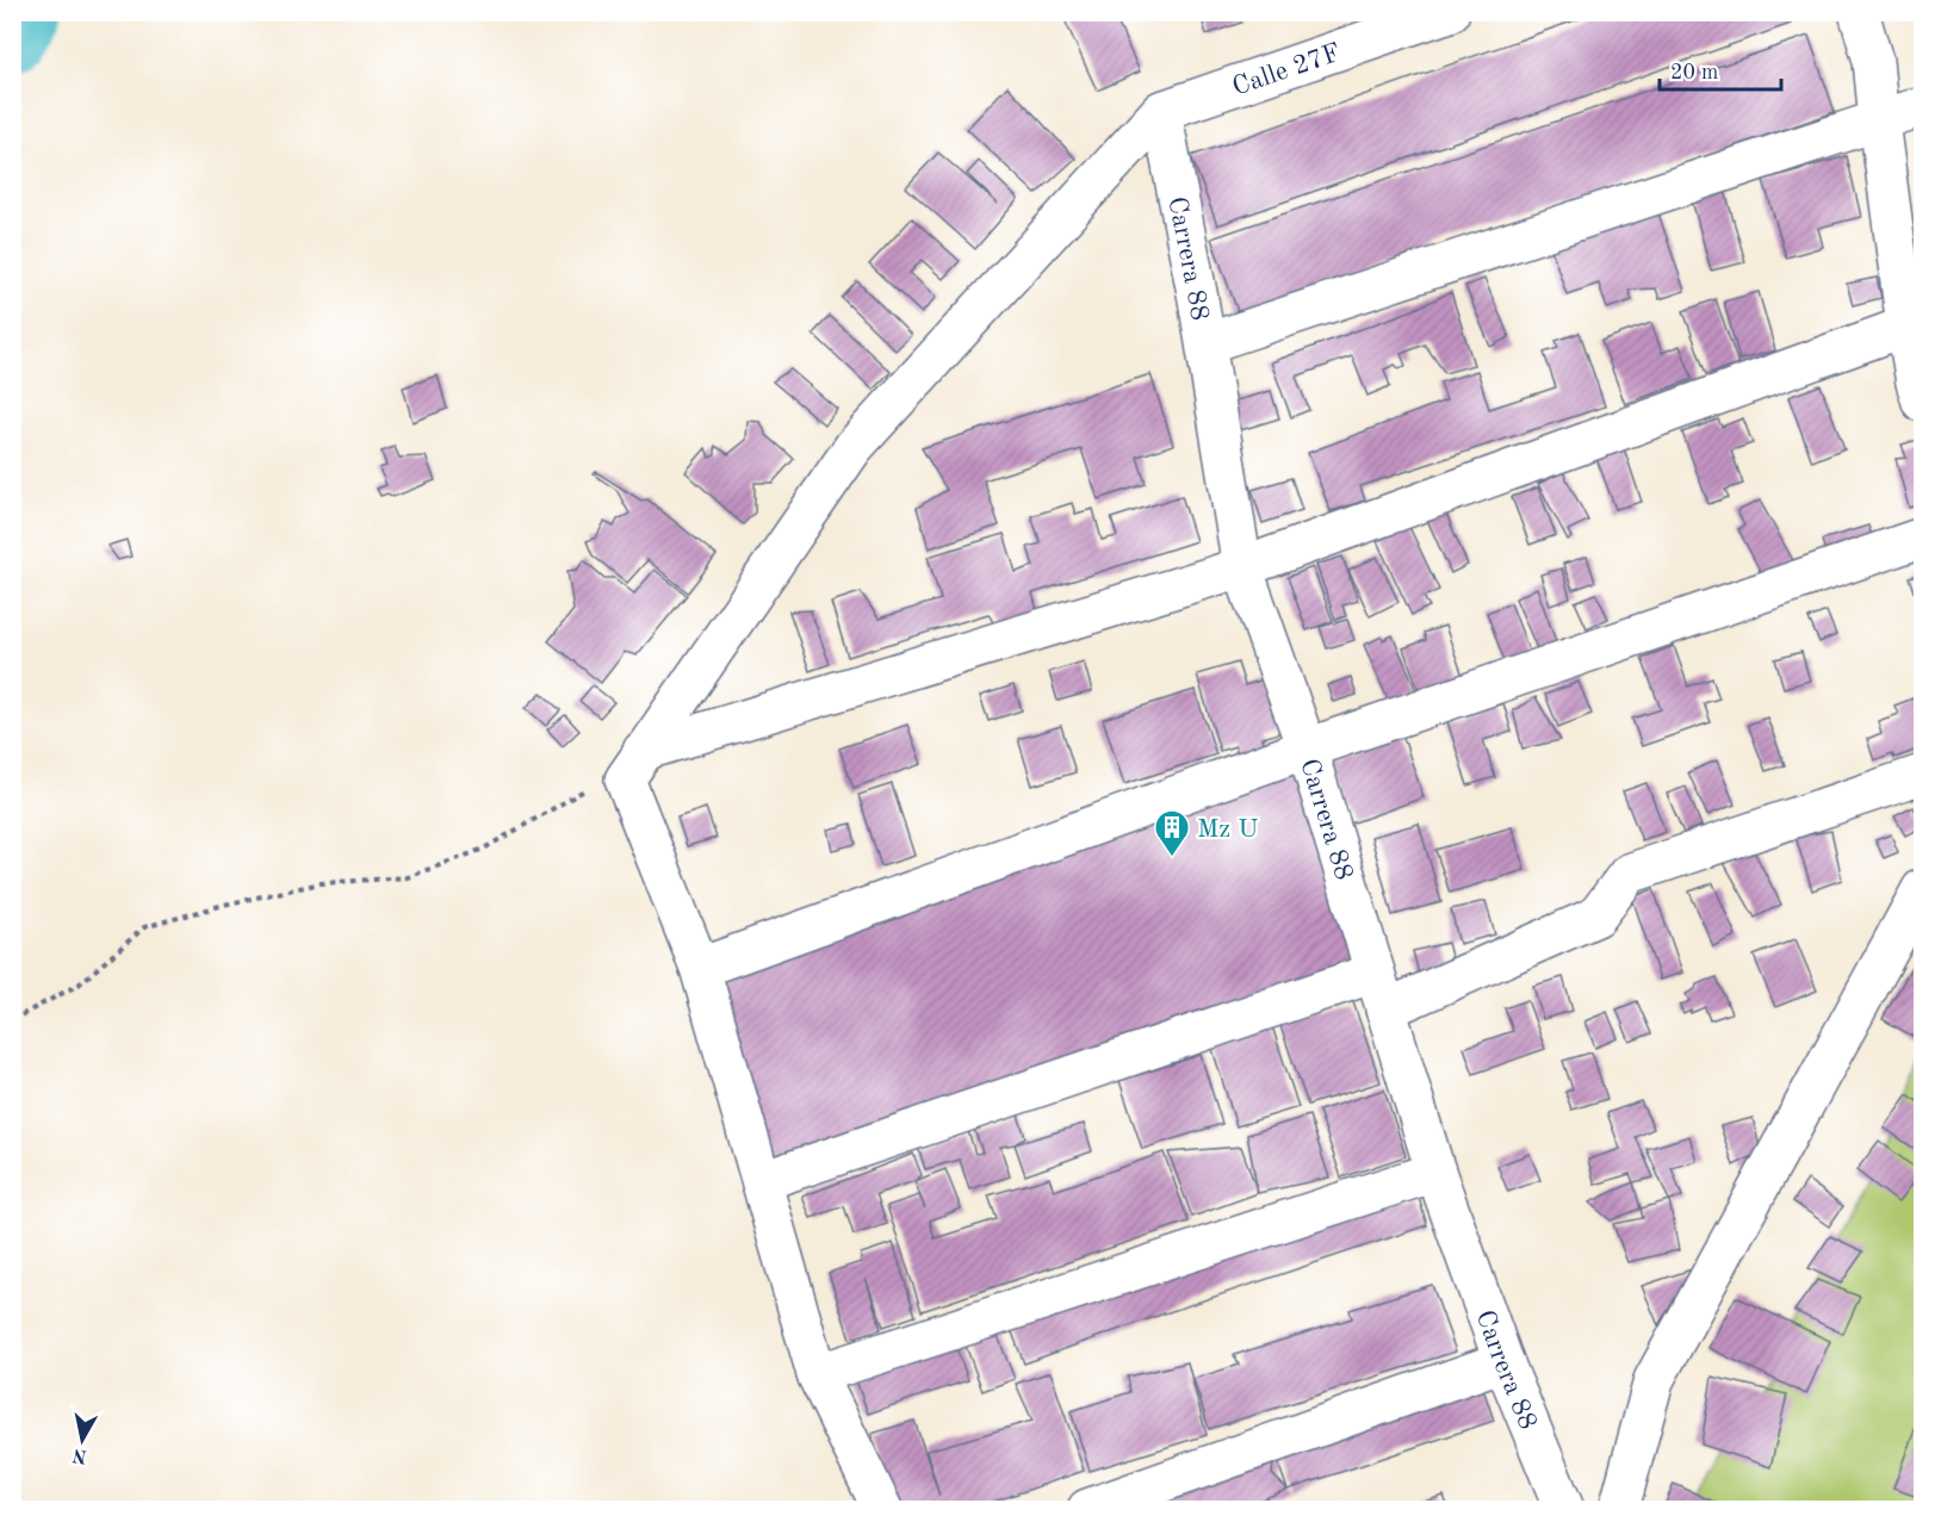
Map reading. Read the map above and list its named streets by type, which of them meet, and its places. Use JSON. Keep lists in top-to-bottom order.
{
  "streets": {
    "street": ["Calle 27F", "Carrera 88"]
  },
  "crossings": [
    ["Calle 27F", "Carrera 88"]
  ],
  "places": {
    "building": ["Mz U"]
  },
  "scale_bar": "20 m",
  "north": "bottom"
}
